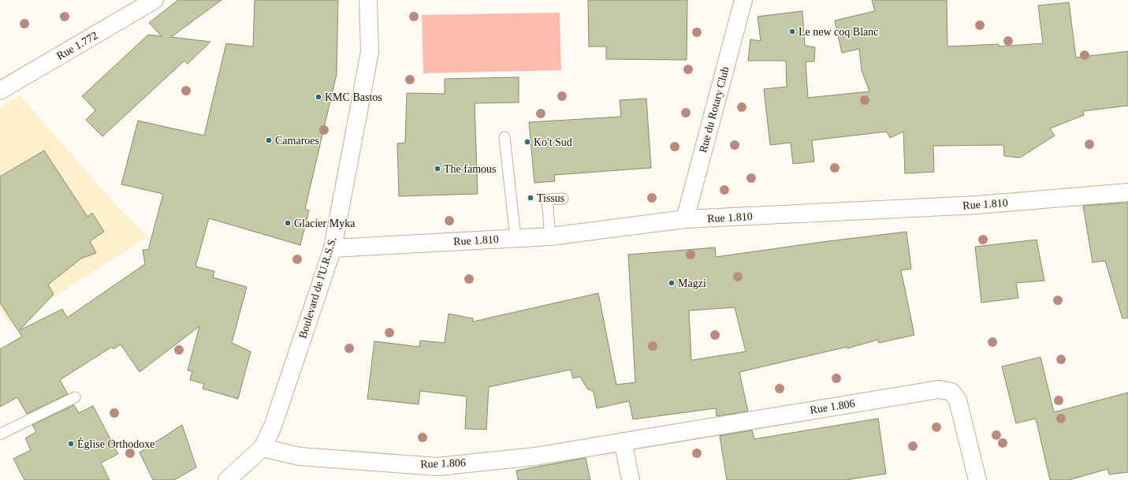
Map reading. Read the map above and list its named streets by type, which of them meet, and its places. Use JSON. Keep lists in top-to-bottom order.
{
  "streets": {
    "street": [
      "Rue 1.772",
      "Rue du Rotary Club",
      "Rue 1.810",
      "Boulevard de l'U.R.S.S.",
      "Rue 1.806"
    ]
  },
  "crossings": [
    ["Rue du Rotary Club", "Rue 1.810"],
    ["Rue 1.810", "Boulevard de l'U.R.S.S."],
    ["Boulevard de l'U.R.S.S.", "Rue 1.806"]
  ],
  "places": [
    "Le new coq Blanc",
    "KMC Bastos",
    "Camaroes",
    "Ko't Sud",
    "The famous",
    "Tissus",
    "Glacier Myka",
    "Magzi",
    "Église Orthodoxe"
  ]
}
